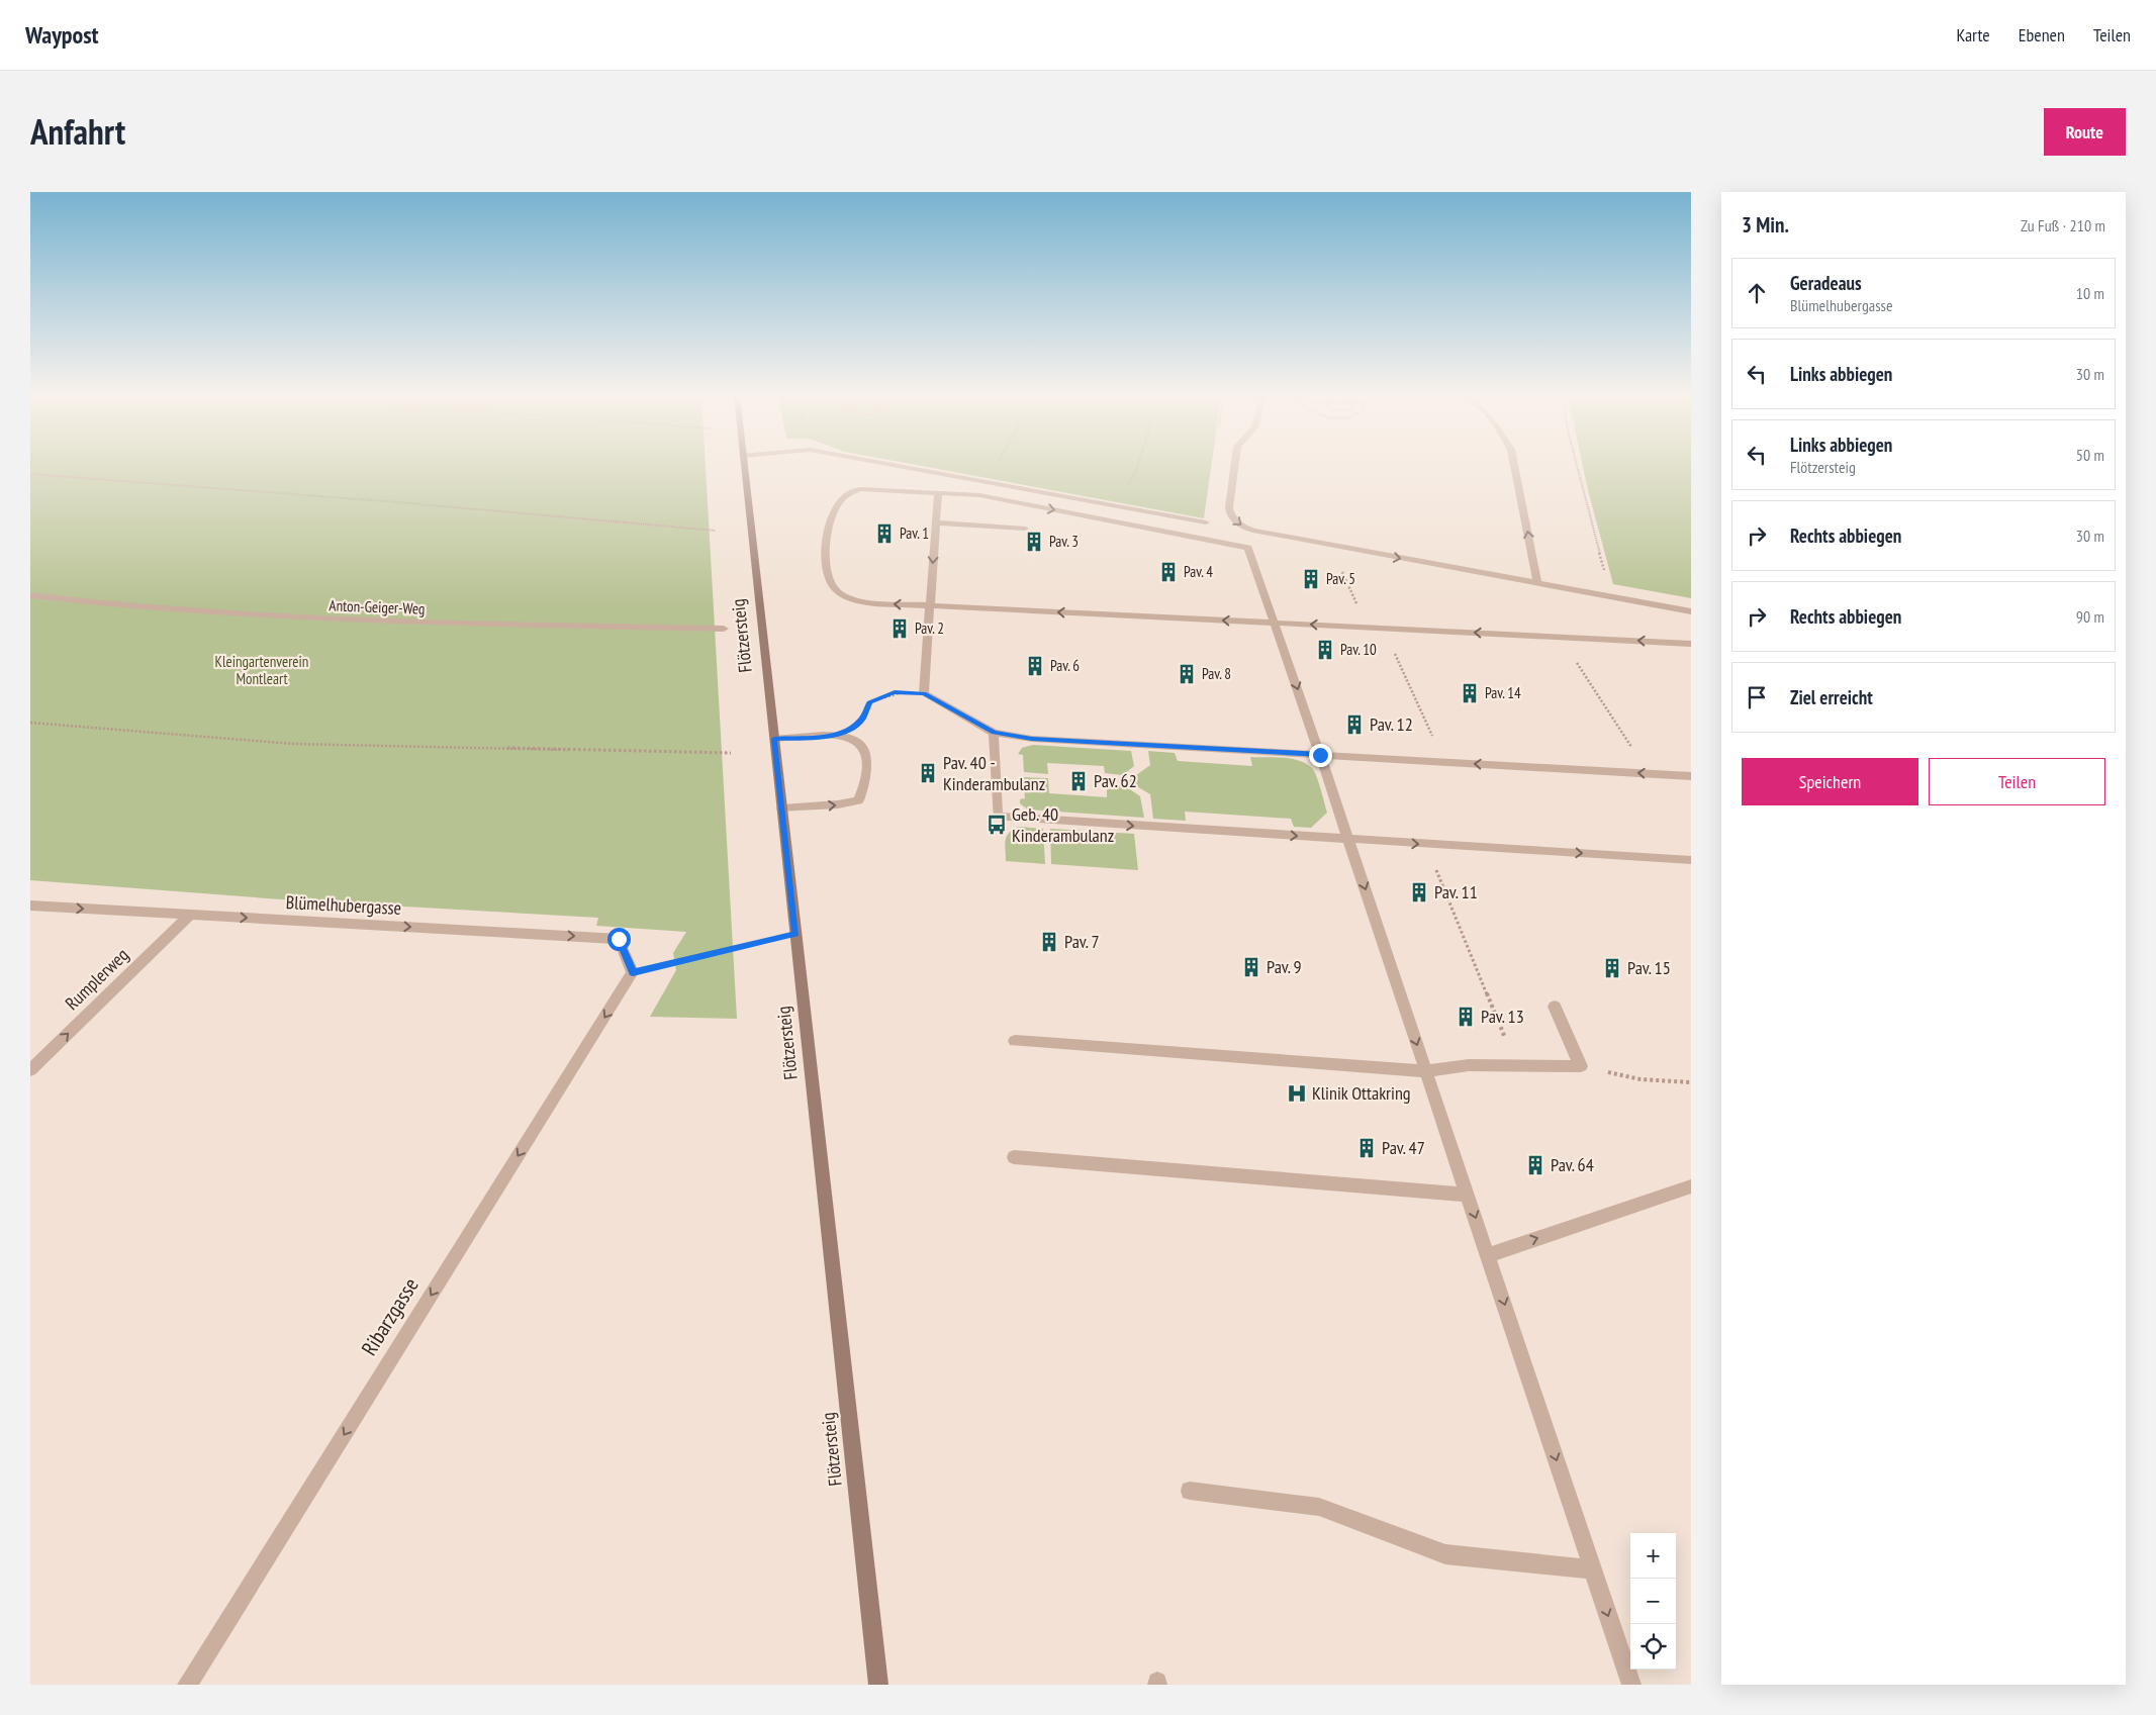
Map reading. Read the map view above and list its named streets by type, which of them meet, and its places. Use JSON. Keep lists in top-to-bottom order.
{
  "streets": {
    "main road": ["Flötzersteig"],
    "street": [
      "Anton-Geiger-Weg",
      "Blümelhubergasse",
      "Rumplerweg",
      "Ribarzgasse"
    ]
  },
  "crossings": [
    ["Blümelhubergasse", "Rumplerweg"],
    ["Blümelhubergasse", "Ribarzgasse"]
  ],
  "one_way": ["Blümelhubergasse", "Rumplerweg", "Ribarzgasse"],
  "parks": ["Kleingartenverein Montleart"],
  "places": {
    "building": [
      "Pav. 1",
      "Pav. 3",
      "Pav. 4",
      "Pav. 5",
      "Pav. 2",
      "Pav. 10",
      "Pav. 6",
      "Pav. 8",
      "Pav. 14",
      "Pav. 12",
      "Pav. 40 - Kinderambulanz",
      "Pav. 62",
      "Pav. 11",
      "Pav. 7",
      "Pav. 9",
      "Pav. 15",
      "Pav. 13",
      "Pav. 47",
      "Pav. 64"
    ],
    "bus stop": ["Geb. 40 Kinderambulanz"],
    "hospital": ["Klinik Ottakring"]
  },
  "page": {
    "header": "Waypost",
    "nav": ["Karte", "Ebenen", "Teilen"],
    "title": "Anfahrt",
    "buttons": [
      "Route",
      ["Speichern", "Teilen"]
    ],
    "heading": ["3 Min.", "Zu Fuß · 210 m"],
    "list": [
      ["Geradeaus", "Blümelhubergasse", "10 m"],
      ["Links abbiegen", "30 m"],
      ["Links abbiegen", "Flötzersteig", "50 m"],
      ["Rechts abbiegen", "30 m"],
      ["Rechts abbiegen", "90 m"],
      "Ziel erreicht"
    ],
    "map_buttons": ["+", "−"]
  }
}
